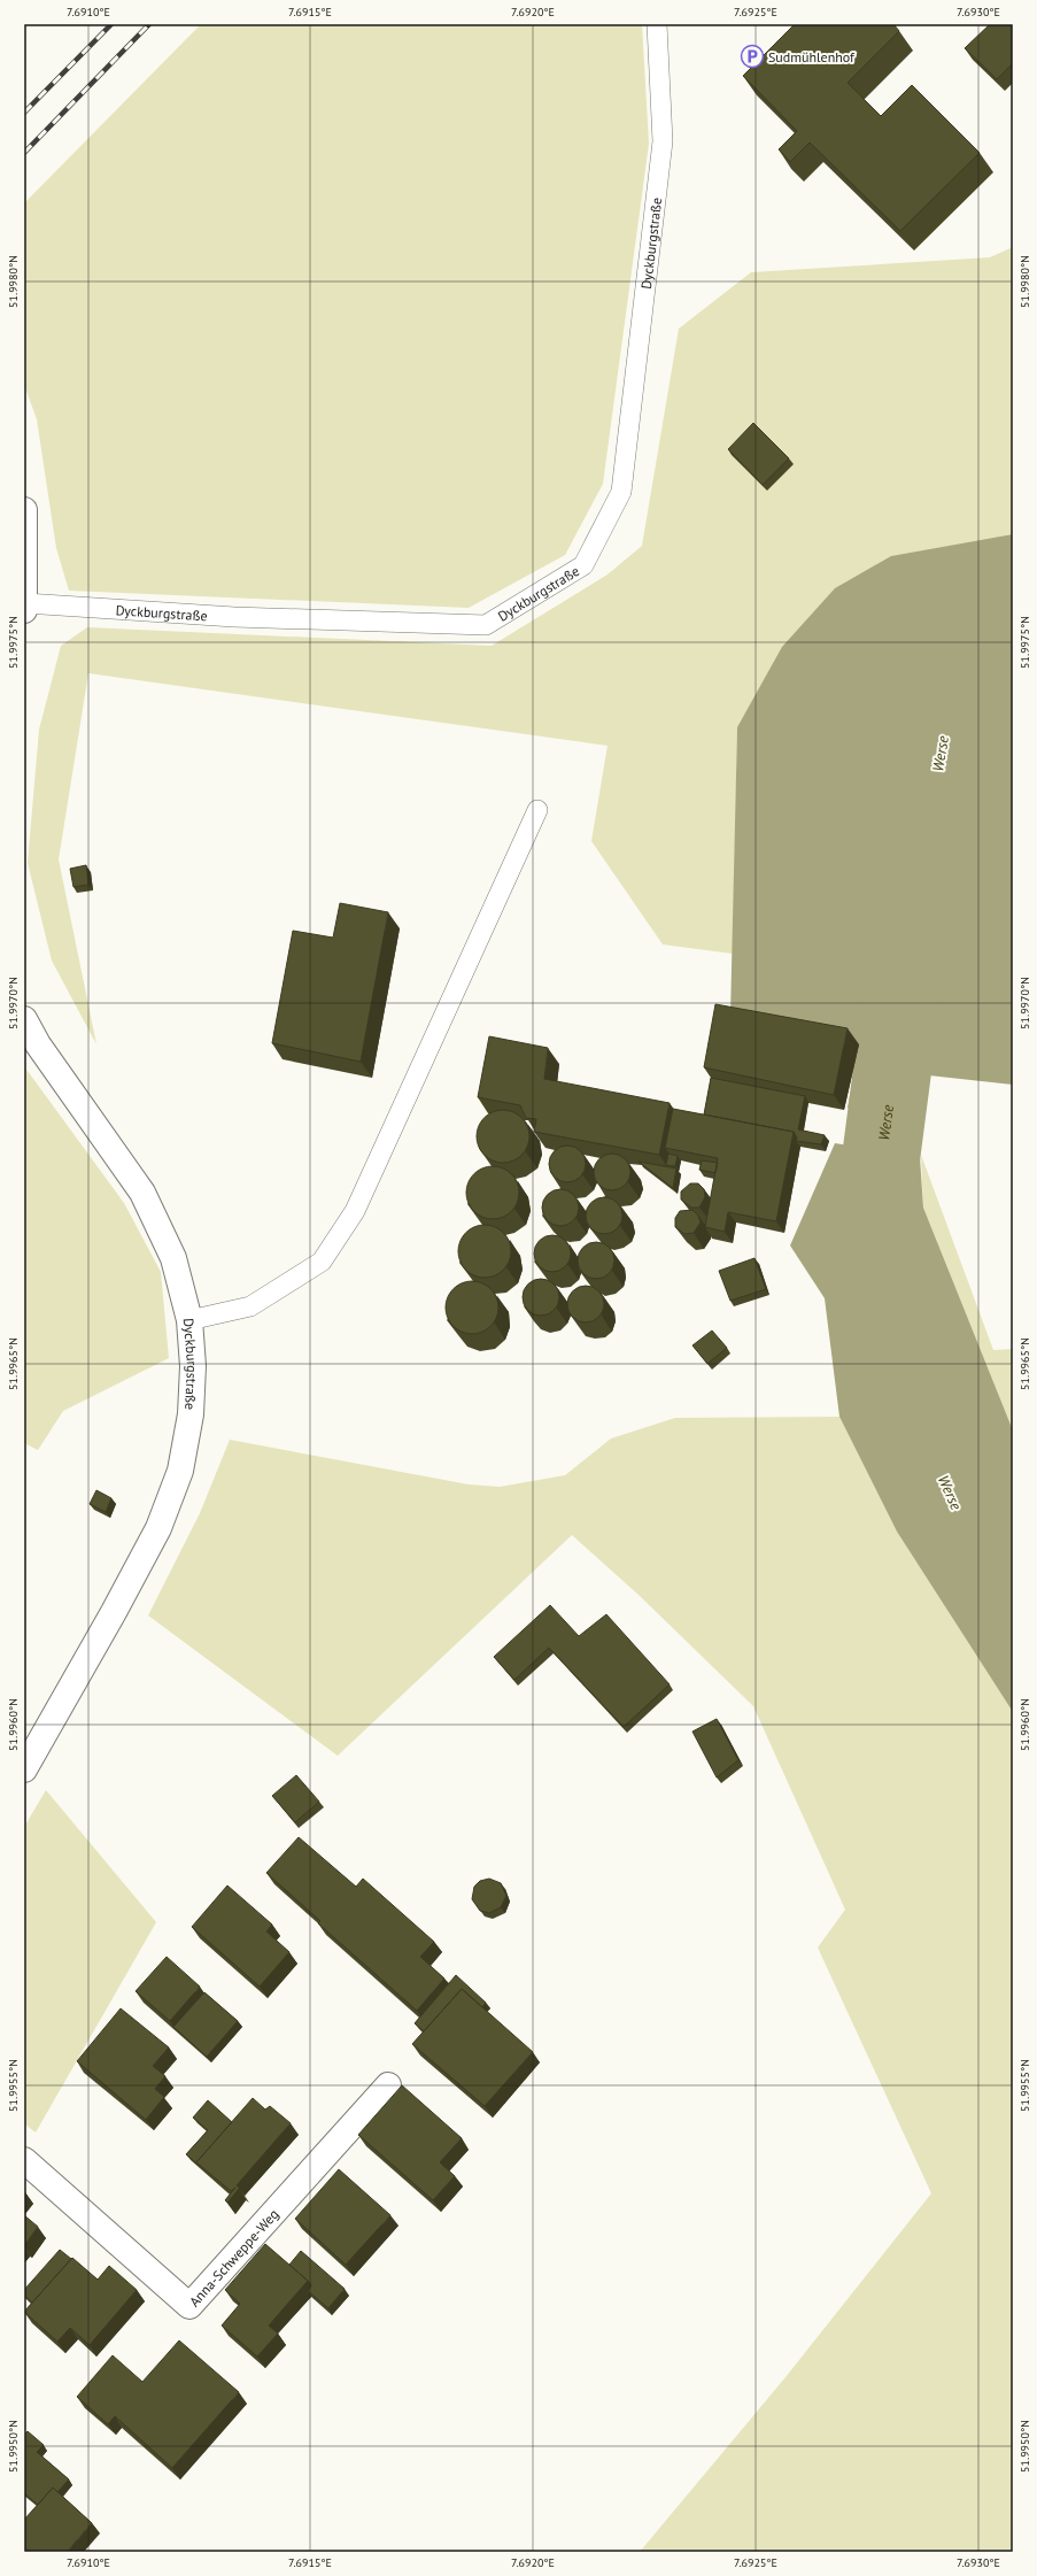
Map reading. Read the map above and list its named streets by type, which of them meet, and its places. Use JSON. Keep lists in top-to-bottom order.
{
  "streets": {
    "street": ["Dyckburgstraße", "Anna-Schweppe-Weg"]
  },
  "water": ["Werse"],
  "places": {
    "parking": ["Sudmühlenhof"]
  },
  "coordinates": [
    "7.6910°E",
    "7.6915°E",
    "7.6920°E",
    "7.6925°E",
    "7.6930°E",
    "51.9980°N",
    "51.9975°N",
    "51.9970°N",
    "51.9965°N",
    "51.9960°N",
    "51.9955°N",
    "51.9950°N"
  ]
}
